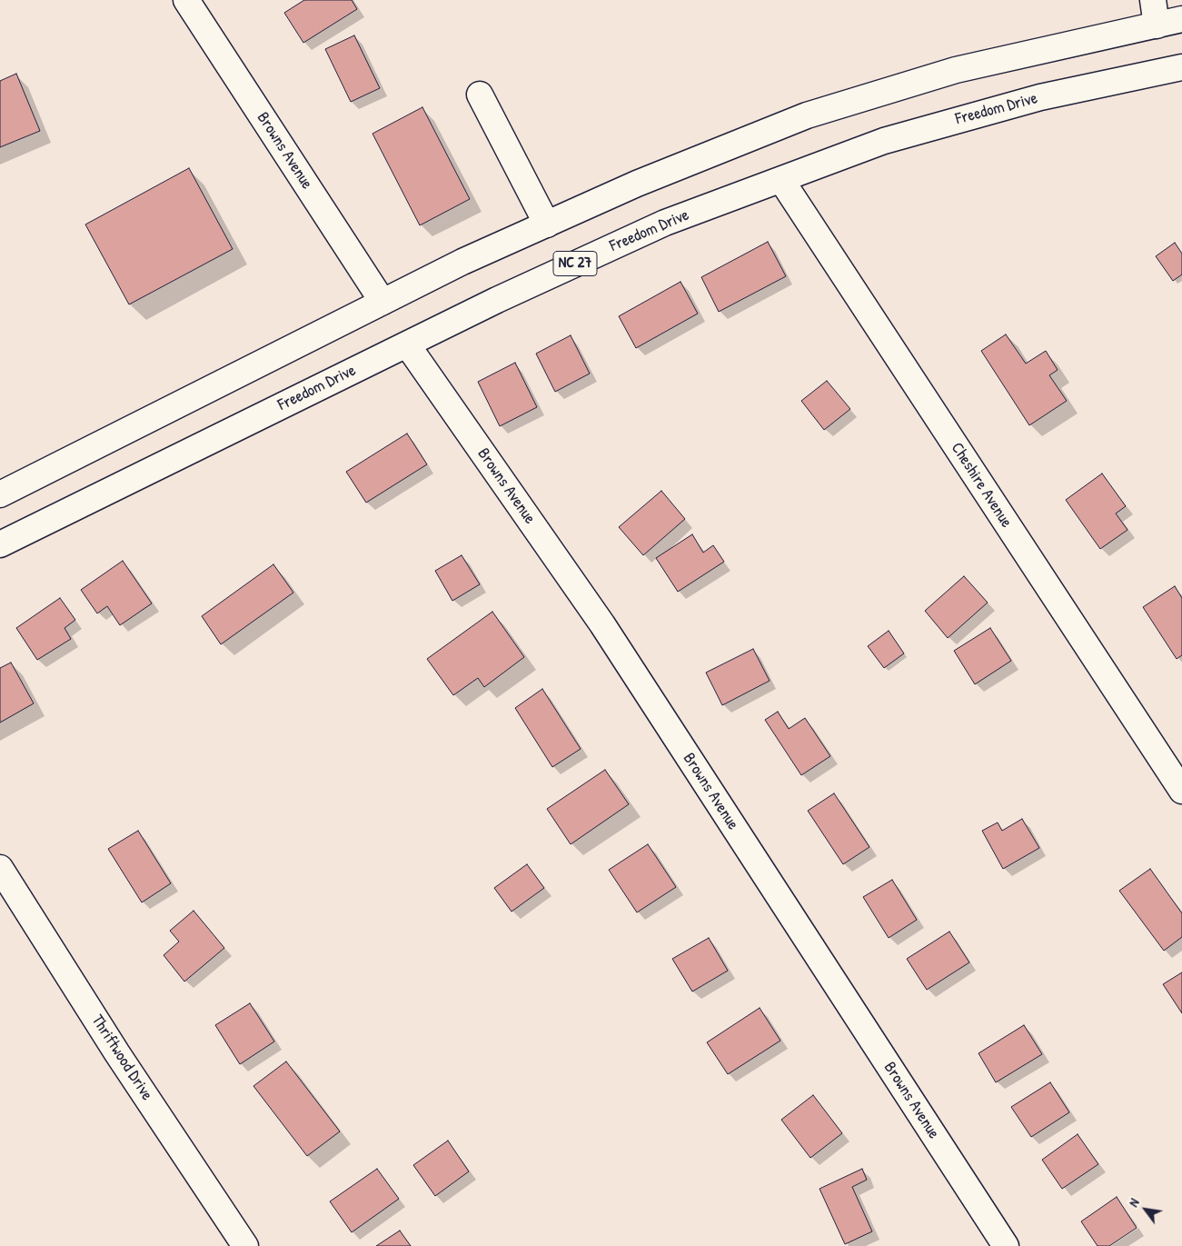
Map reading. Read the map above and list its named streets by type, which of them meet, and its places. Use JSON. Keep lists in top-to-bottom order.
{
  "streets": {
    "main road": [
      "Freedom Drive",
      "Browns Avenue",
      "NC 27",
      "Cheshire Avenue",
      "Thriftwood Drive"
    ]
  },
  "crossings": [
    ["Freedom Drive", "Browns Avenue"],
    ["Freedom Drive", "Cheshire Avenue"]
  ],
  "north": "top left"
}
